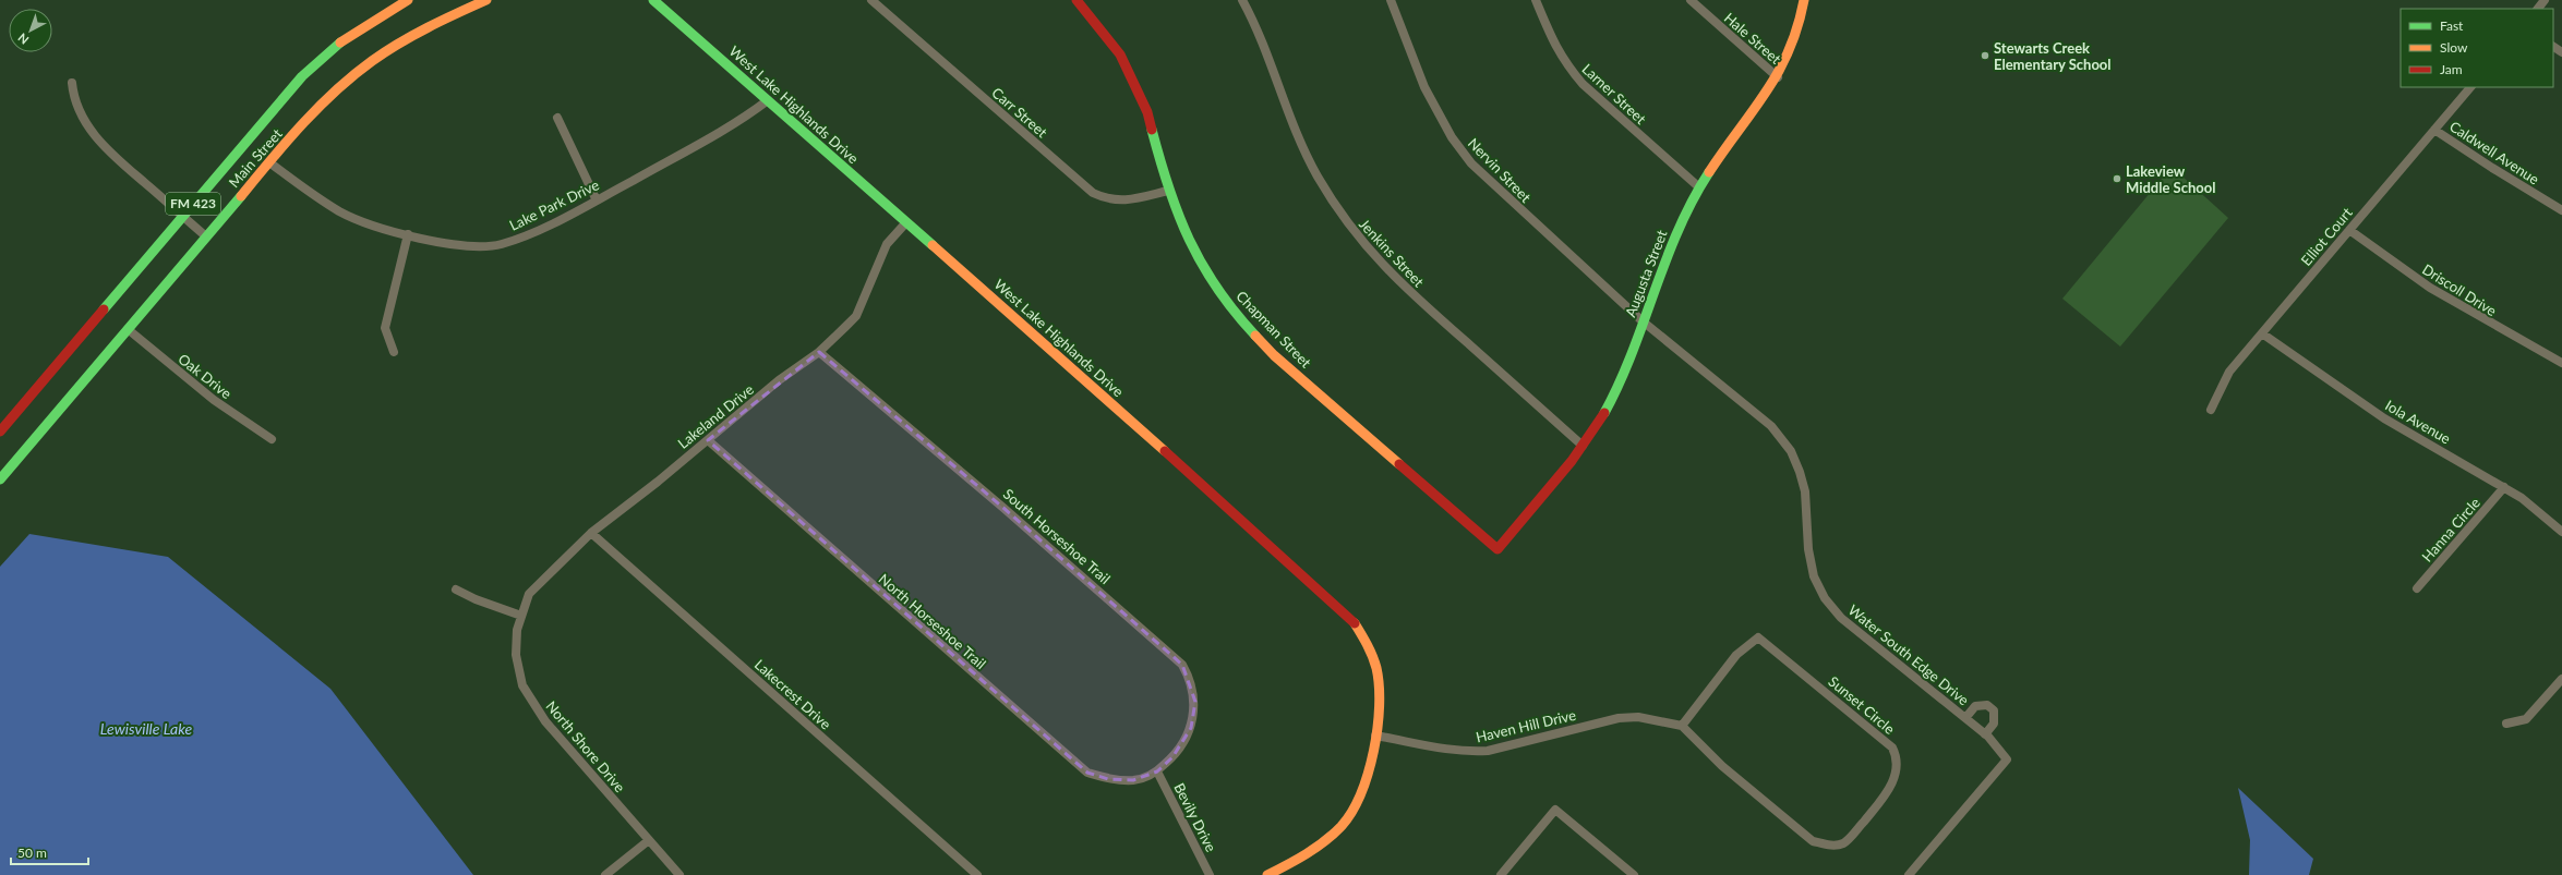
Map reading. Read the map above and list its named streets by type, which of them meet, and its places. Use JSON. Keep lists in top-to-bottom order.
{
  "streets": {
    "street": [
      "Hale Street",
      "Larner Street",
      "West Lake Highlands Drive",
      "Carr Street",
      "Caldwell Avenue",
      "Main Street",
      "Nervin Street",
      "FM 423",
      "Lake Park Drive",
      "Elliot Court",
      "Jenkins Street",
      "Augusta Street",
      "Driscoll Drive",
      "Chapman Street",
      "Oak Drive",
      "Lakeland Drive",
      "Iola Avenue",
      "Hanna Circle",
      "South Horseshoe Trail",
      "North Horseshoe Trail",
      "Water South Edge Drive",
      "Lakecrest Drive",
      "Sunset Circle",
      "Haven Hill Drive",
      "North Shore Drive",
      "Bevily Drive"
    ]
  },
  "crossings": [
    ["Hale Street", "Augusta Street"],
    ["Larner Street", "Augusta Street"],
    ["West Lake Highlands Drive", "Lake Park Drive"],
    ["West Lake Highlands Drive", "Lakeland Drive"],
    ["West Lake Highlands Drive", "Haven Hill Drive"],
    ["Carr Street", "Chapman Street"],
    ["Caldwell Avenue", "Elliot Court"],
    ["Main Street", "Lake Park Drive"],
    ["Main Street", "Oak Drive"],
    ["Nervin Street", "Augusta Street"],
    ["Nervin Street", "Water South Edge Drive"],
    ["Elliot Court", "Driscoll Drive"],
    ["Elliot Court", "Iola Avenue"],
    ["Jenkins Street", "Augusta Street"],
    ["Augusta Street", "Chapman Street"],
    ["Augusta Street", "Water South Edge Drive"],
    ["Lakeland Drive", "South Horseshoe Trail"],
    ["Lakeland Drive", "North Horseshoe Trail"],
    ["Lakeland Drive", "Lakecrest Drive"],
    ["Lakeland Drive", "North Shore Drive"],
    ["Iola Avenue", "Hanna Circle"],
    ["South Horseshoe Trail", "North Horseshoe Trail"],
    ["South Horseshoe Trail", "Bevily Drive"],
    ["North Horseshoe Trail", "Bevily Drive"],
    ["Sunset Circle", "Haven Hill Drive"]
  ],
  "water": ["Lewisville Lake"],
  "places": ["Stewarts Creek Elementary School", "Lakeview Middle School"],
  "legend": ["Fast", "Slow", "Jam"],
  "scale_bar": "50 m",
  "north": "bottom left"
}
